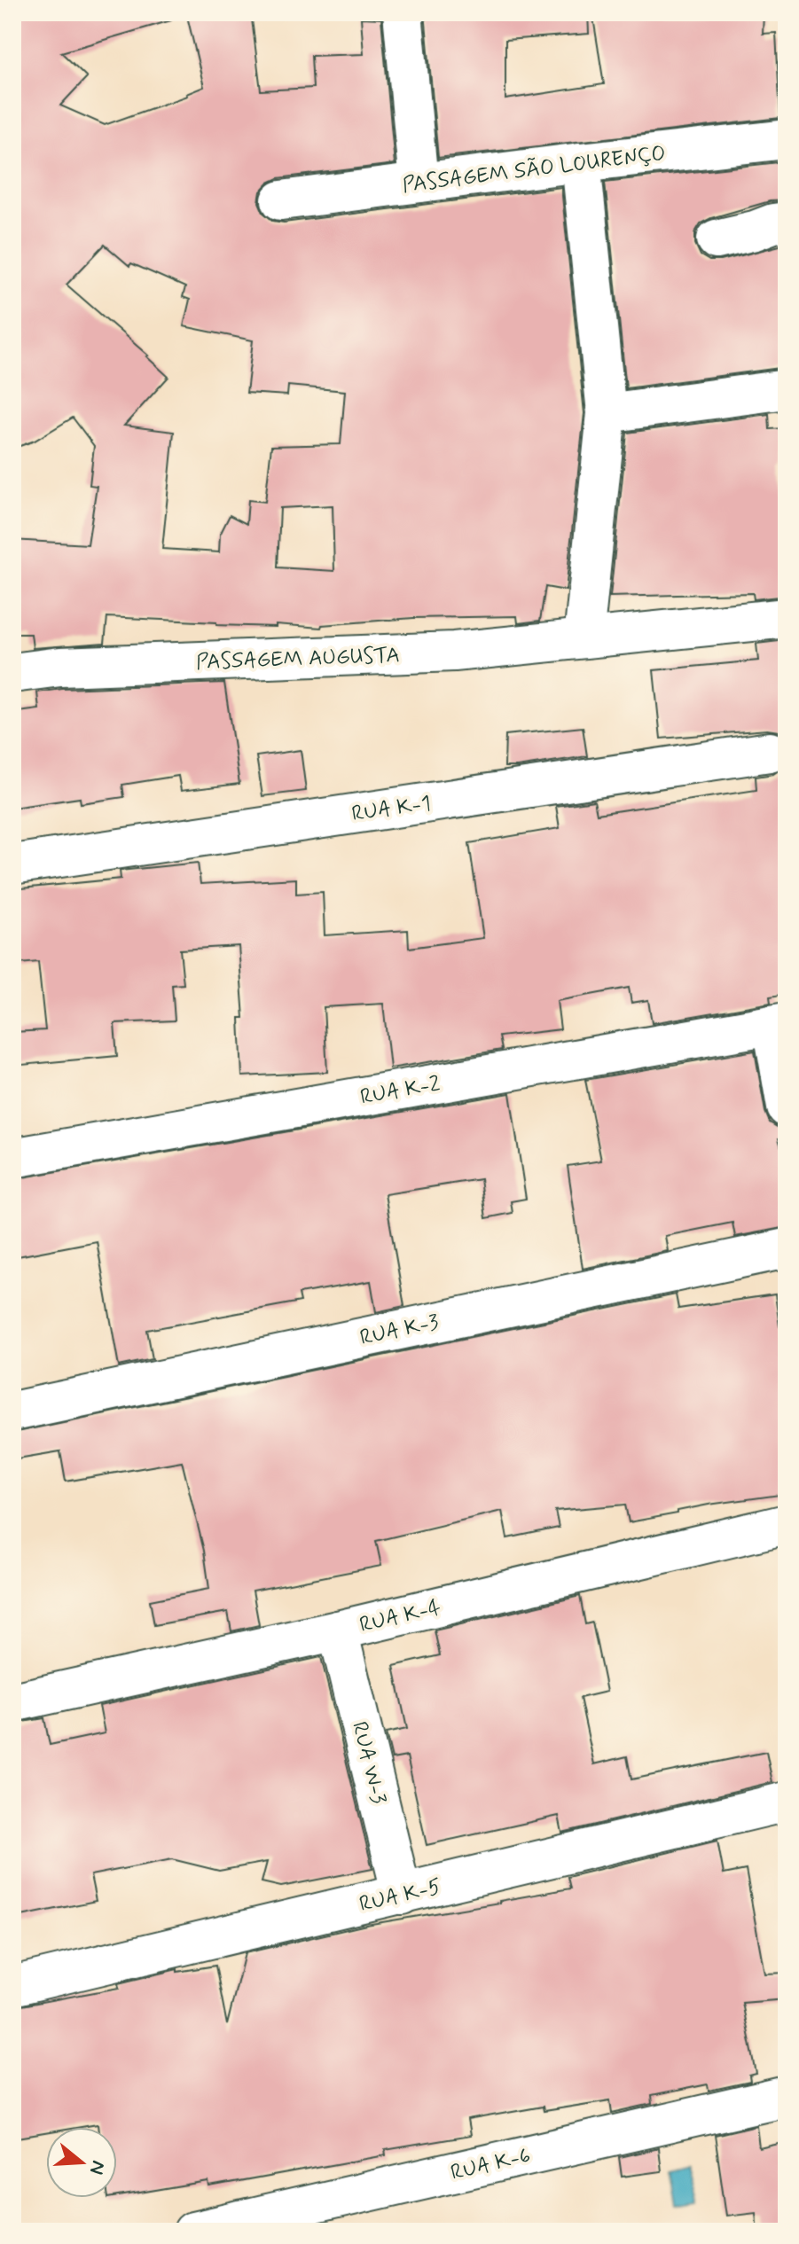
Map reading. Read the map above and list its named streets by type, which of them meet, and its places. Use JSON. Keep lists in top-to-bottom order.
{
  "streets": {
    "street": [
      "PASSAGEM SÃO LOURENÇO",
      "PASSAGEM AUGUSTA",
      "RUA K-1",
      "RUA K-2",
      "RUA K-3",
      "RUA K-4",
      "RUA W-3",
      "RUA K-5",
      "RUA K-6"
    ]
  },
  "crossings": [
    ["RUA K-4", "RUA W-3"],
    ["RUA W-3", "RUA K-5"]
  ],
  "north": "right"
}
